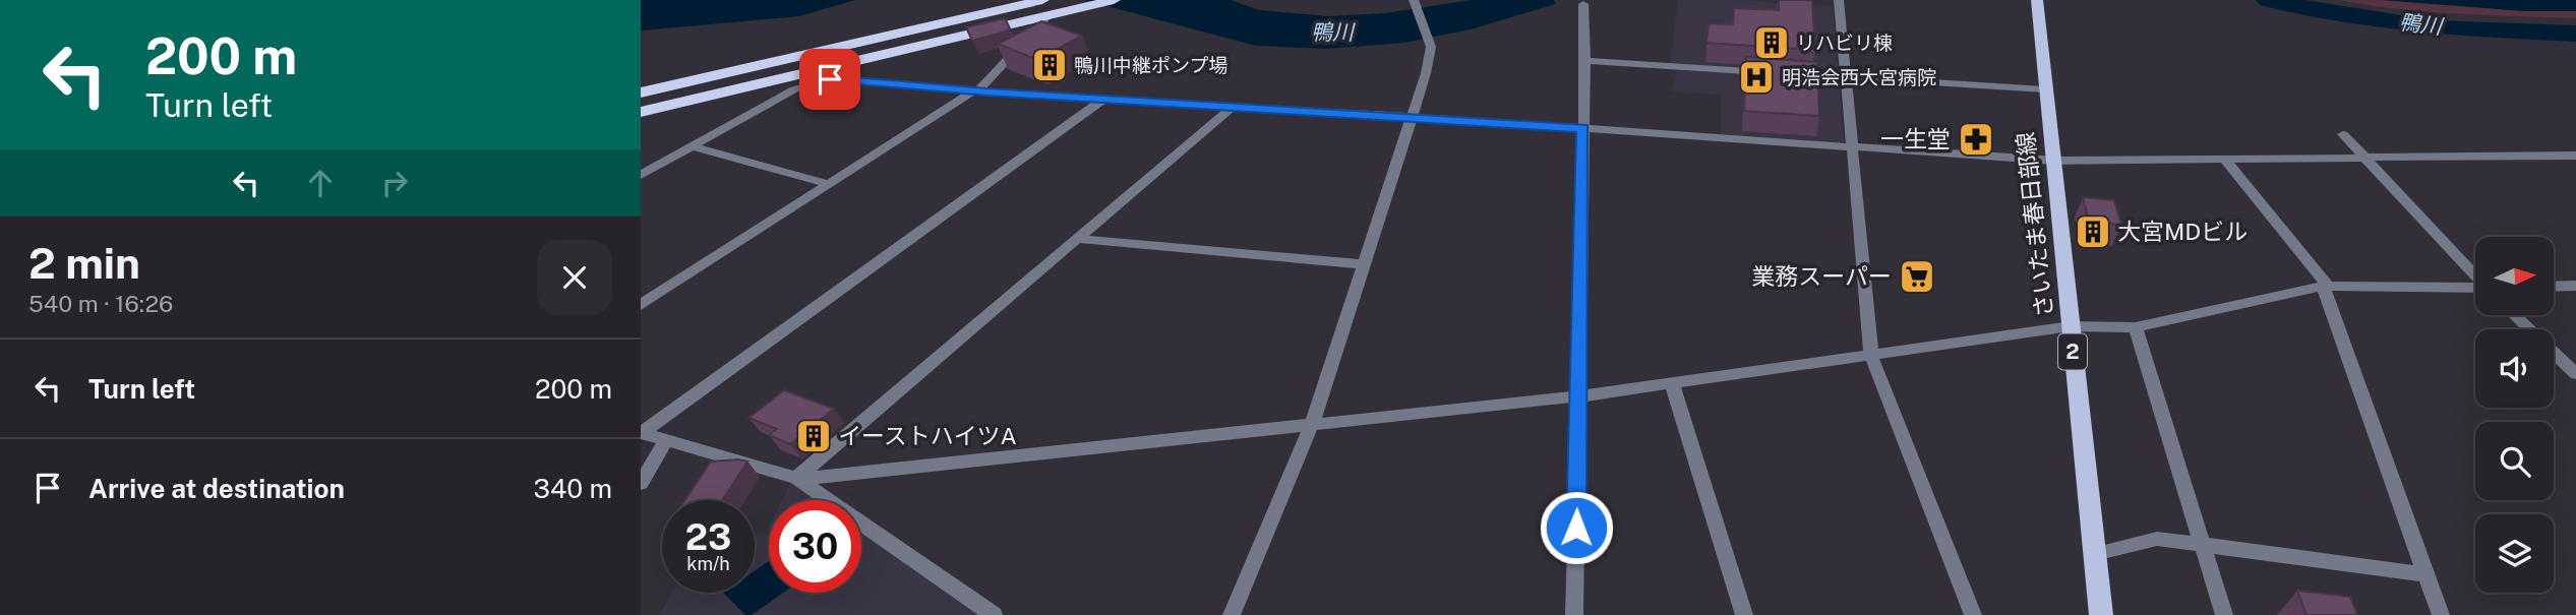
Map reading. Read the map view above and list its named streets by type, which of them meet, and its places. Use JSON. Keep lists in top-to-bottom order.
{
  "streets": {
    "main road": ["さいたま春日部線", "2"]
  },
  "water": ["鴨川"],
  "places": {
    "building": [
      "リハビリ棟",
      "鴨川中継ポンプ場",
      "大宮MDビル",
      "イーストハイツA"
    ],
    "hospital": ["明浩会西大宮病院"],
    "pharmacy": ["一生堂"],
    "supermarket": ["業務スーパー"]
  },
  "north": "right",
  "page": {
    "turn": ["200 m", "Turn left"],
    "heading": ["2 min", "540 m · 16:26"],
    "list": [
      {
        "name": "Turn left",
        "value": "200 m"
      },
      {
        "name": "Arrive at destination",
        "value": "340 m"
      }
    ],
    "speed": "23 km/h",
    "limit": "30"
  }
}
